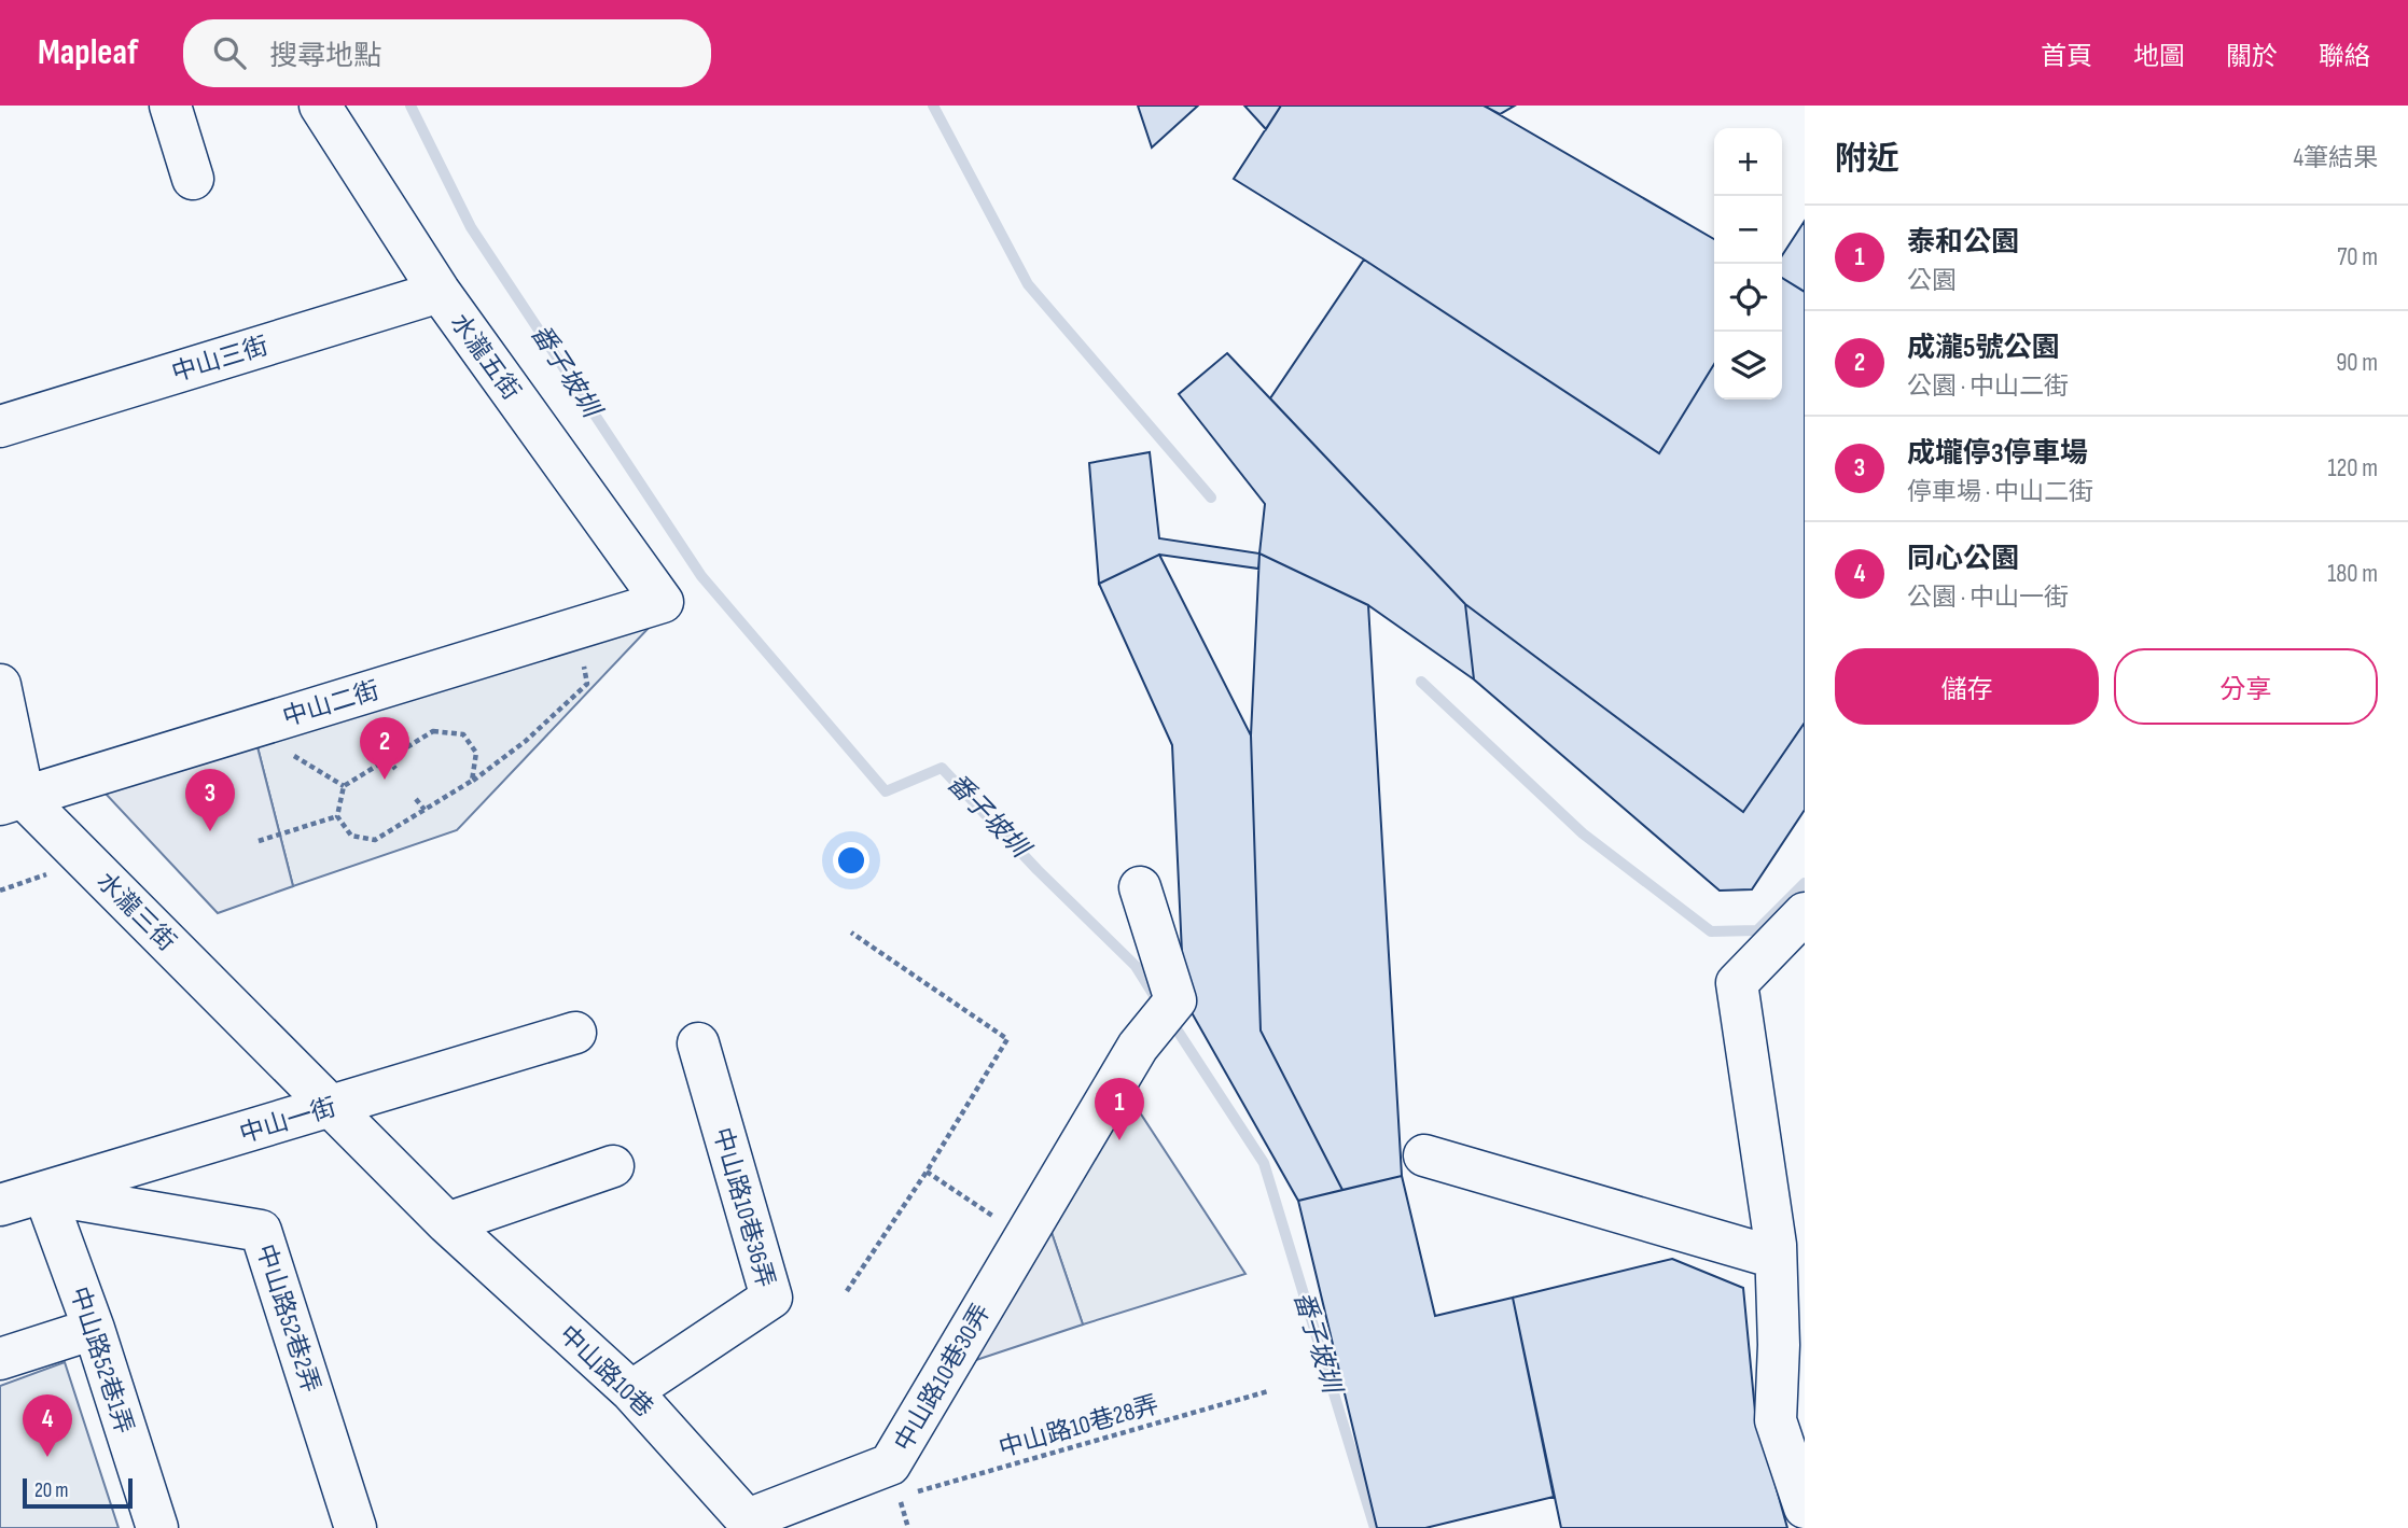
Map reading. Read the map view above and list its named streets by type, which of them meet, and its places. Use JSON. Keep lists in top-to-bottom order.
{
  "streets": {
    "street": [
      "水瀧五街",
      "中山三街",
      "中山二街",
      "水瀧三街",
      "中山一街",
      "中山路10巷36弄",
      "中山路52巷2弄",
      "中山路52巷1弄",
      "中山路10巷",
      "中山路10巷30弄"
    ],
    "path": ["中山路10巷28弄"]
  },
  "crossings": [
    ["水瀧五街", "中山三街"],
    ["水瀧五街", "中山二街"],
    ["中山二街", "水瀧三街"],
    ["水瀧三街", "中山一街"],
    ["水瀧三街", "中山路10巷"],
    ["中山一街", "中山路52巷2弄"],
    ["中山一街", "中山路52巷1弄"],
    ["中山一街", "中山路10巷"],
    ["中山路10巷36弄", "中山路10巷"],
    ["中山路52巷2弄", "中山路52巷1弄"],
    ["中山路10巷", "中山路10巷30弄"]
  ],
  "water": ["番子坡圳"],
  "scale_bar": "20 m",
  "page": {
    "header": "Mapleaf",
    "search": "搜尋地點",
    "nav": [
      "首頁",
      "地圖",
      "關於",
      "聯絡"
    ],
    "heading": ["附近", "4筆結果"],
    "map_buttons": ["+", "−"],
    "list": [
      {
        "mark": "1",
        "name": "泰和公園",
        "note": "公園",
        "value": "70 m"
      },
      {
        "mark": "2",
        "name": "成瀧5號公園",
        "note": "公園 · 中山二街",
        "value": "90 m"
      },
      {
        "mark": "3",
        "name": "成壠停3停車場",
        "note": "停車場 · 中山二街",
        "value": "120 m"
      },
      {
        "mark": "4",
        "name": "同心公園",
        "note": "公園 · 中山一街",
        "value": "180 m"
      }
    ],
    "buttons": ["儲存", "分享"],
    "pins": [
      "2",
      "3",
      "1",
      "4"
    ],
    "scale": "20 m"
  }
}
